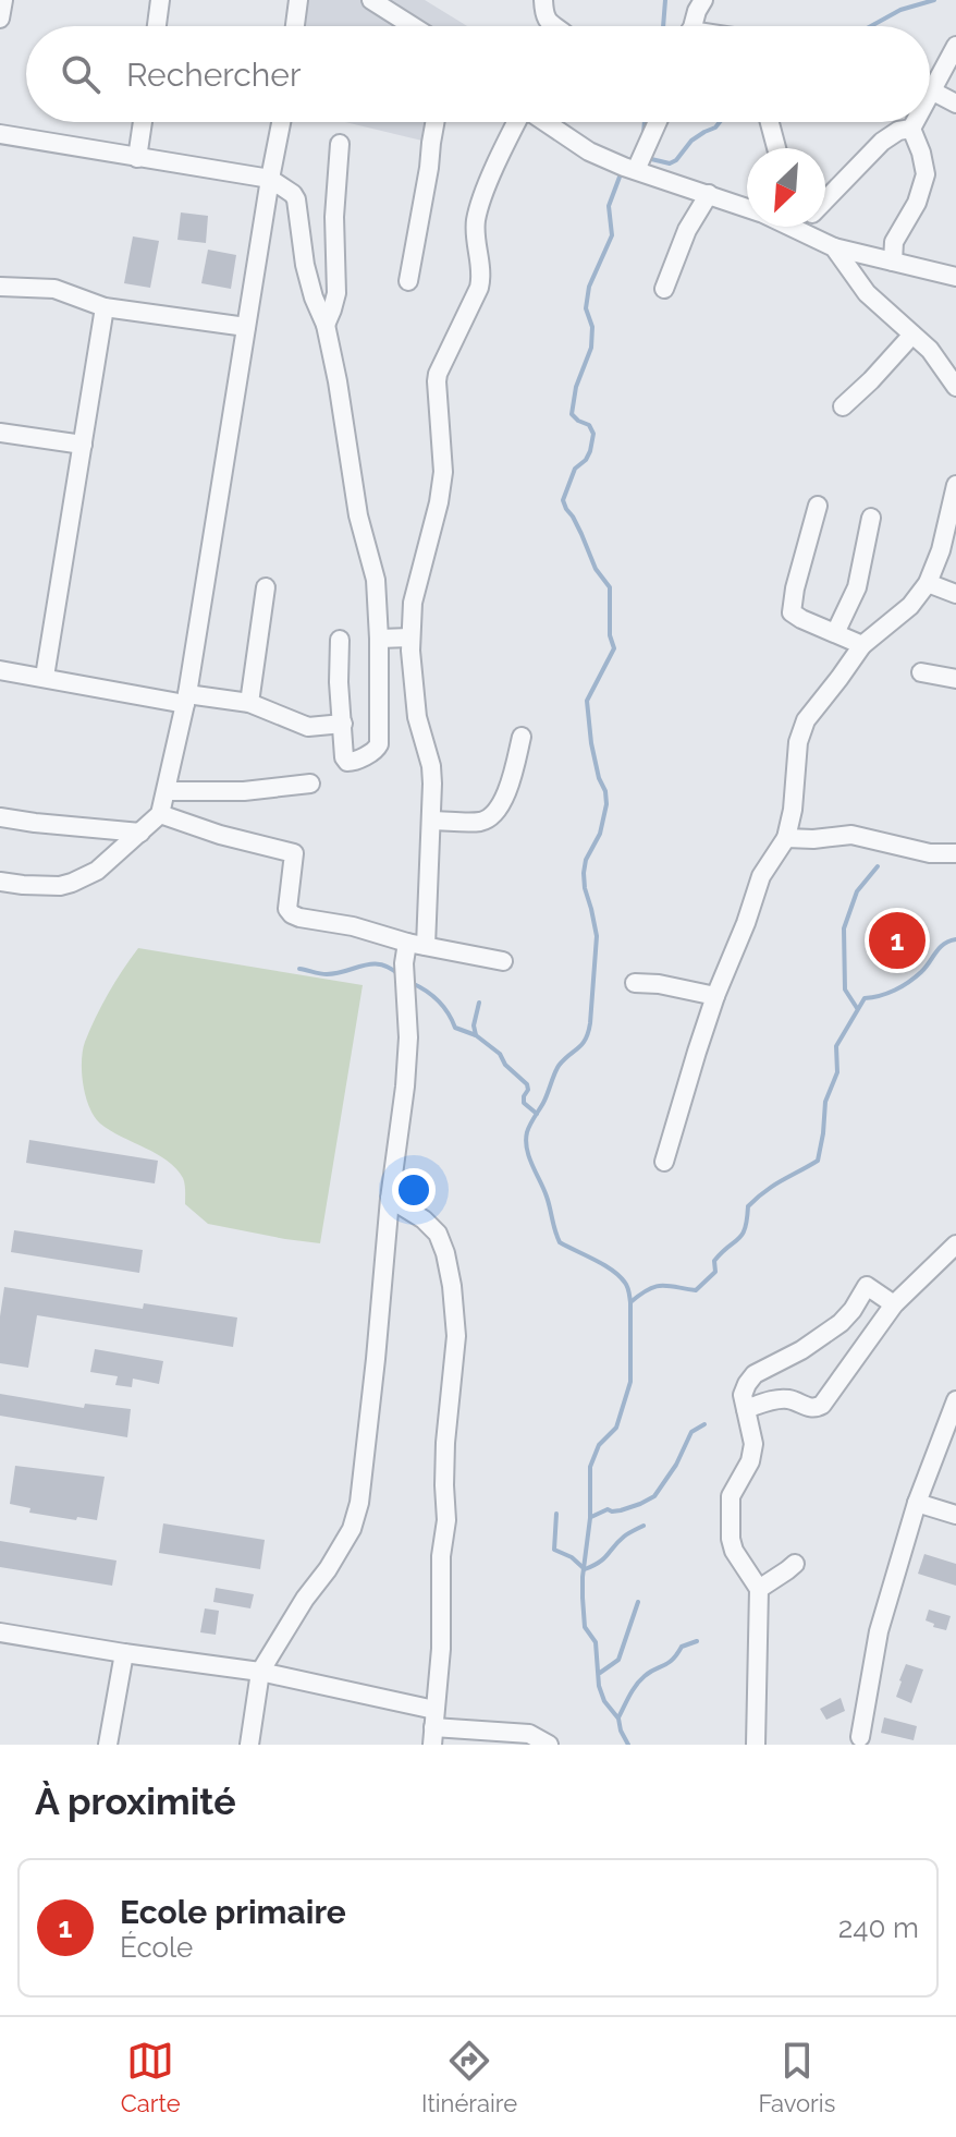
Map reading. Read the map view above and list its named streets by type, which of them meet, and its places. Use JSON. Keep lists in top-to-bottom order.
{
  "north": "bottom left",
  "page": {
    "search": "Rechercher",
    "pins": "1",
    "heading": "À proximité",
    "list": [
      {
        "mark": "1",
        "name": "Ecole primaire",
        "note": "École",
        "value": "240 m"
      }
    ],
    "nav": ["Carte", "Itinéraire", "Favoris"]
  }
}
